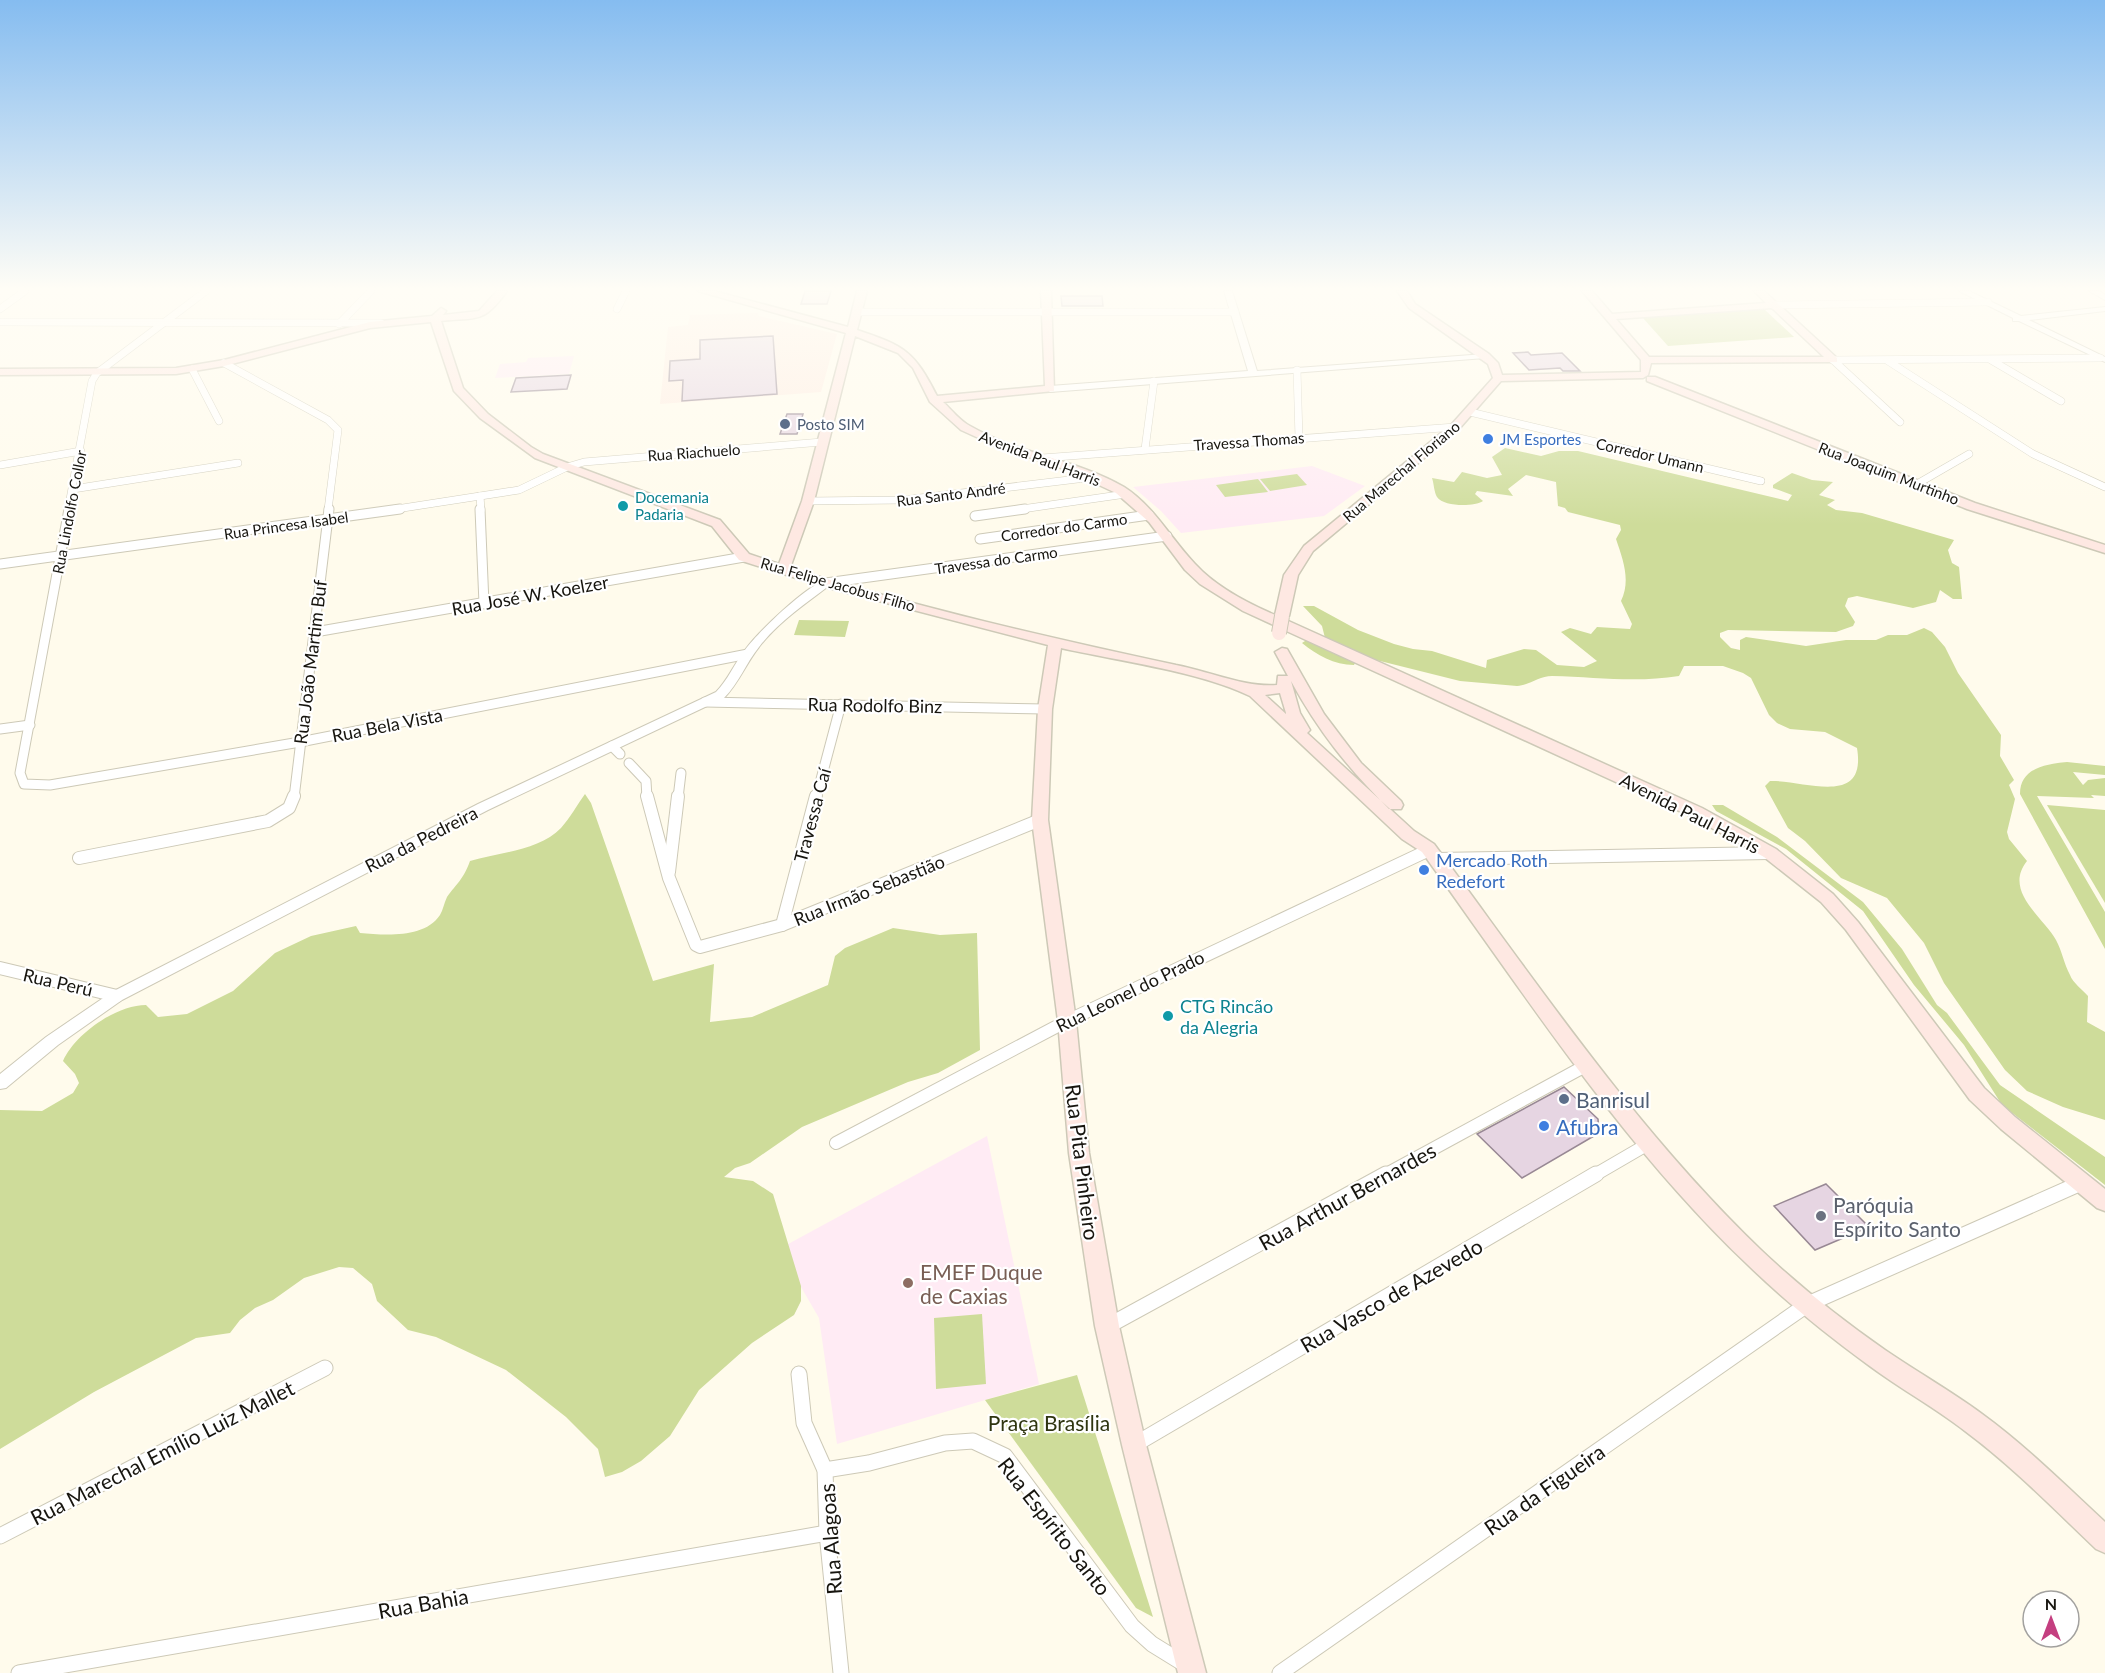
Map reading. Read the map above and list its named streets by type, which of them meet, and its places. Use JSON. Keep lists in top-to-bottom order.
{
  "streets": {
    "main road": [
      "Avenida Paul Harris",
      "Rua Marechal Floriano",
      "Rua Joaquim Murtinho",
      "Rua Felipe Jacobus Filho",
      "Rua Pita Pinheiro"
    ],
    "street": [
      "Travessa Thomas",
      "Rua Riachuelo",
      "Corredor Umann",
      "Rua Santo André",
      "Rua Lindolfo Collor",
      "Rua Princesa Isabel",
      "Corredor do Carmo",
      "Travessa do Carmo",
      "Rua José W. Koelzer",
      "Rua João Martim Buf",
      "Rua Rodolfo Binz",
      "Rua Bela Vista",
      "Travessa Caí",
      "Rua da Pedreira",
      "Rua Irmão Sebastião",
      "Rua Perú",
      "Rua Leonel do Prado",
      "Rua Arthur Bernardes",
      "Rua Vasco de Azevedo",
      "Rua Marechal Emílio Luiz Mallet",
      "Rua da Figueira",
      "Rua Espírito Santo",
      "Rua Alagoas",
      "Rua Bahia"
    ]
  },
  "crossings": [
    ["Travessa Thomas", "Avenida Paul Harris"],
    ["Travessa Thomas", "Rua Marechal Floriano"],
    ["Rua Riachuelo", "Rua Princesa Isabel"],
    ["Rua Riachuelo", "Rua Felipe Jacobus Filho"],
    ["Corredor Umann", "Rua Marechal Floriano"],
    ["Avenida Paul Harris", "Rua Santo André"],
    ["Avenida Paul Harris", "Corredor do Carmo"],
    ["Avenida Paul Harris", "Travessa do Carmo"],
    ["Avenida Paul Harris", "Rua da Figueira"],
    ["Rua Marechal Floriano", "Rua Joaquim Murtinho"],
    ["Rua Marechal Floriano", "Rua Felipe Jacobus Filho"],
    ["Rua Lindolfo Collor", "Rua Princesa Isabel"],
    ["Rua Lindolfo Collor", "Rua Bela Vista"],
    ["Rua Princesa Isabel", "Rua Felipe Jacobus Filho"],
    ["Rua Princesa Isabel", "Rua João Martim Buf"],
    ["Travessa do Carmo", "Rua Felipe Jacobus Filho"],
    ["Travessa do Carmo", "Rua da Pedreira"],
    ["Rua Felipe Jacobus Filho", "Rua José W. Koelzer"],
    ["Rua Felipe Jacobus Filho", "Rua da Pedreira"],
    ["Rua Felipe Jacobus Filho", "Rua Pita Pinheiro"],
    ["Rua José W. Koelzer", "Rua João Martim Buf"],
    ["Rua João Martim Buf", "Rua Bela Vista"],
    ["Rua Rodolfo Binz", "Travessa Caí"],
    ["Rua Rodolfo Binz", "Rua da Pedreira"],
    ["Rua Rodolfo Binz", "Rua Pita Pinheiro"],
    ["Rua Bela Vista", "Rua da Pedreira"],
    ["Travessa Caí", "Rua Irmão Sebastião"],
    ["Rua da Pedreira", "Rua Perú"],
    ["Rua Irmão Sebastião", "Rua Pita Pinheiro"],
    ["Rua Leonel do Prado", "Rua Pita Pinheiro"],
    ["Rua Pita Pinheiro", "Rua Arthur Bernardes"],
    ["Rua Pita Pinheiro", "Rua Vasco de Azevedo"],
    ["Rua Pita Pinheiro", "Rua Espírito Santo"],
    ["Rua Espírito Santo", "Rua Alagoas"],
    ["Rua Alagoas", "Rua Bahia"]
  ],
  "parks": ["Praça Brasília"],
  "places": [
    "Posto SIM",
    "JM Esportes",
    "Docemania Padaria",
    "Mercado Roth Redefort",
    "CTG Rincão da Alegria",
    "Banrisul",
    "Afubra",
    "Paróquia Espírito Santo",
    "EMEF Duque de Caxias"
  ],
  "north": "top"
}
